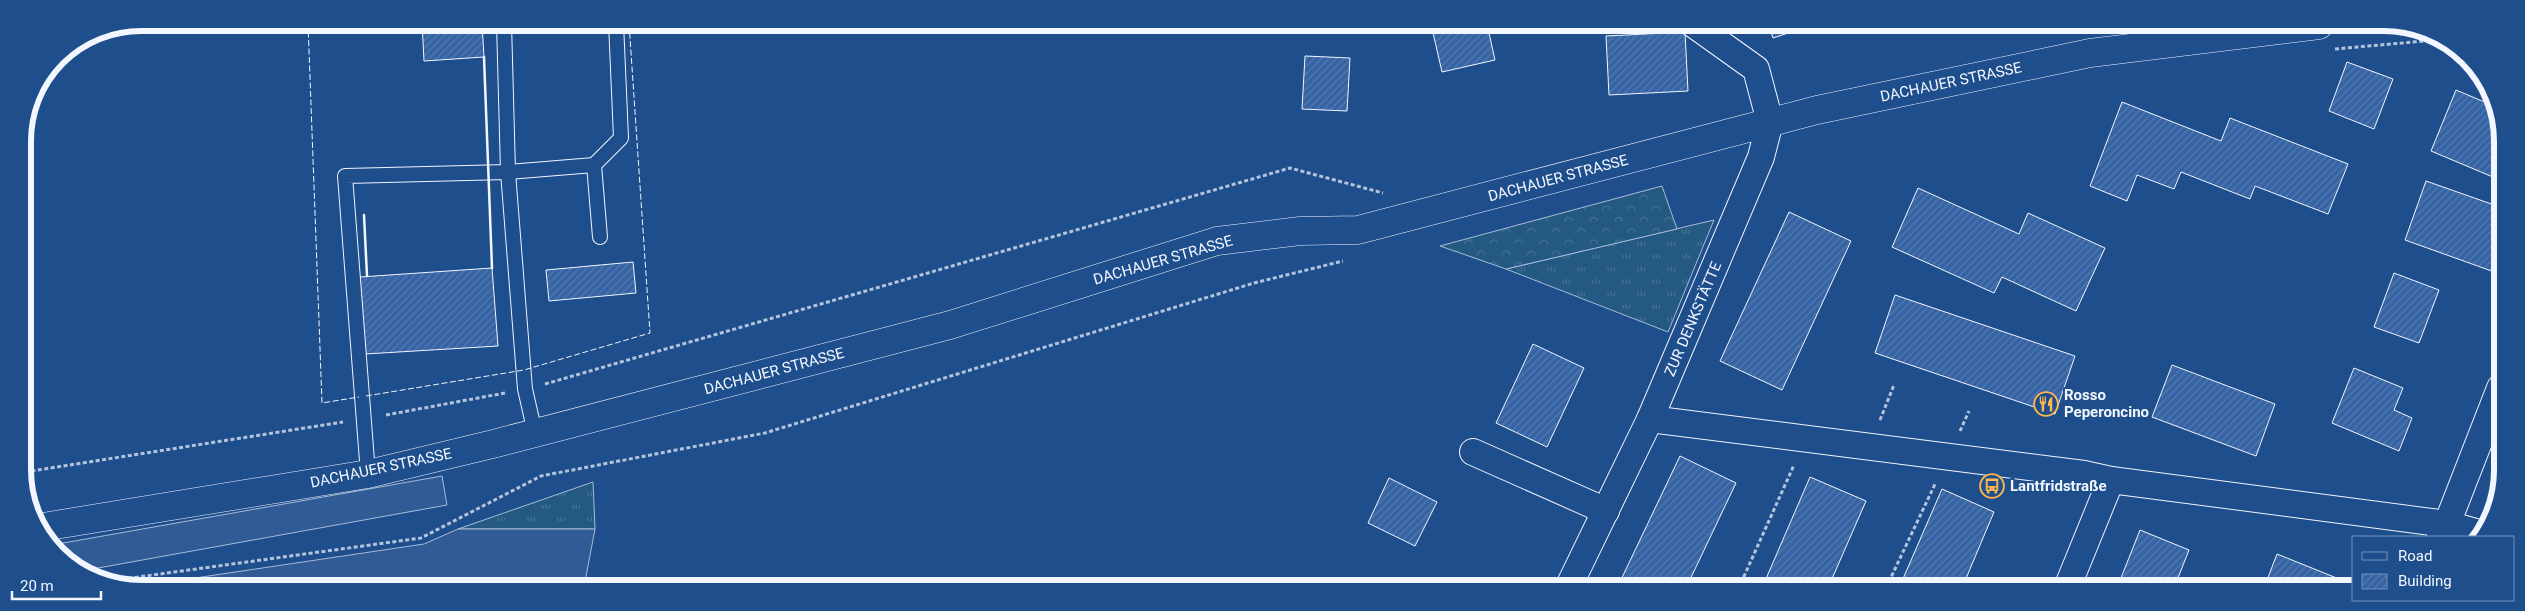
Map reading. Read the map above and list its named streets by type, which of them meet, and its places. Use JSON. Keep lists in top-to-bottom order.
{
  "streets": {
    "street": ["DACHAUER STRASSE", "ZUR DENKSTÄTTE"]
  },
  "crossings": [
    ["DACHAUER STRASSE", "ZUR DENKSTÄTTE"]
  ],
  "places": {
    "restaurant": ["Rosso Peperoncino"],
    "bus stop": ["Lantfridstraße"]
  },
  "legend": ["Road", "Building"],
  "scale_bar": "20 m"
}
